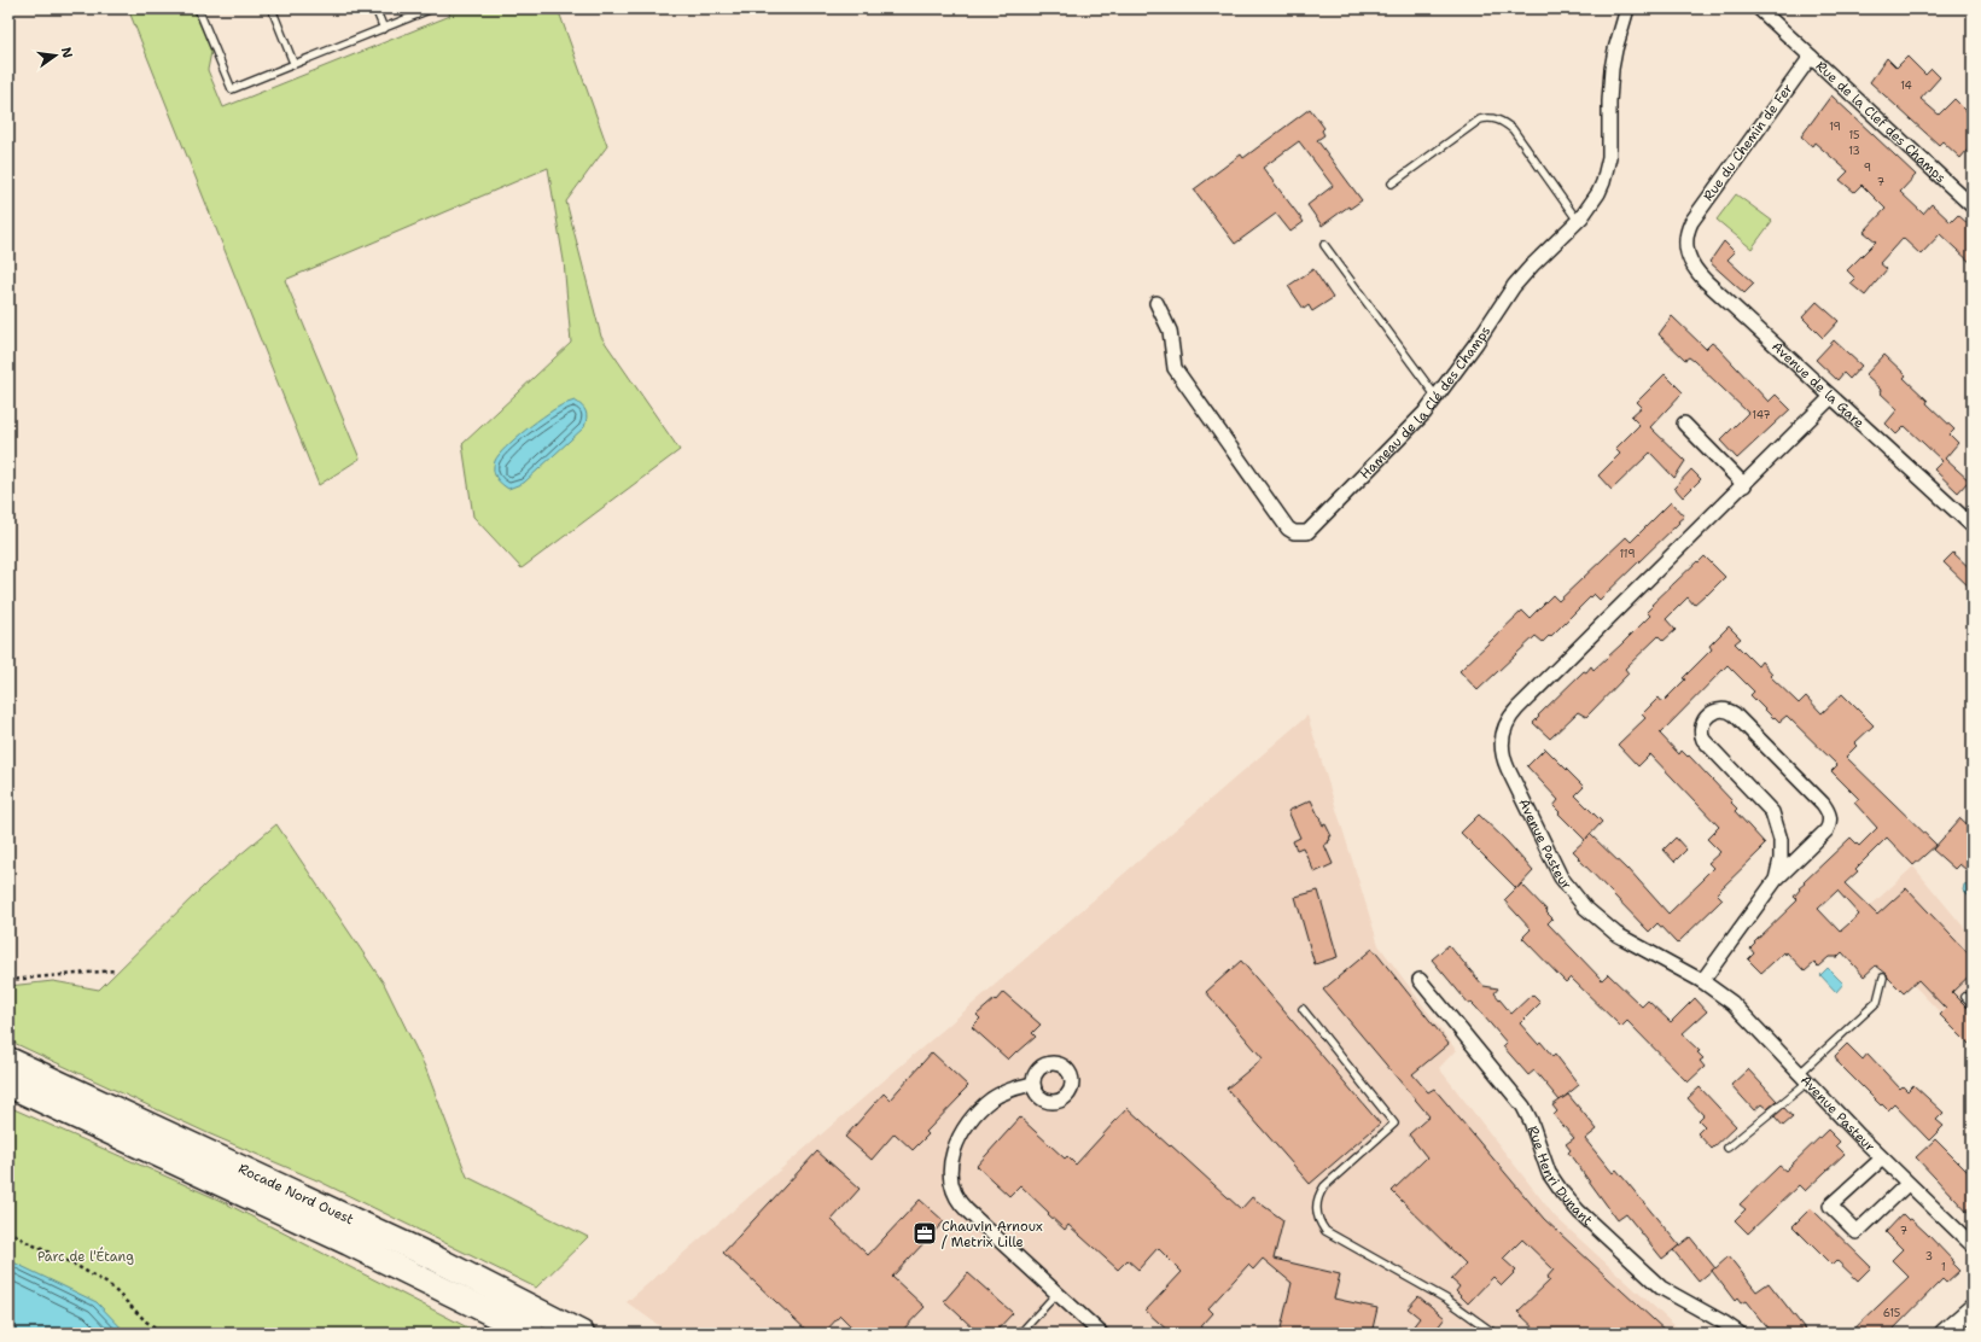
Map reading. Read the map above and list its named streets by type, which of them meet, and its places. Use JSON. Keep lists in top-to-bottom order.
{
  "streets": {
    "highway": ["Rocade Nord Ouest"],
    "street": [
      "Rue de la Clef des Champs",
      "Rue du Chemin de Fer",
      "Avenue de la Gare",
      "Hameau de la Clé des Champs",
      "Avenue Pasteur",
      "Rue Henri Dunant"
    ]
  },
  "crossings": [
    ["Rue de la Clef des Champs", "Rue du Chemin de Fer"],
    ["Rue du Chemin de Fer", "Avenue de la Gare"],
    ["Avenue de la Gare", "Avenue Pasteur"]
  ],
  "parks": ["Parc de l'Étang"],
  "places": {
    "office": ["Chauvin Arnoux / Metrix Lille"]
  },
  "house_numbers": [
    "14",
    "19",
    "15",
    "13",
    "9",
    "7",
    "147",
    "119",
    "7",
    "3",
    "1",
    "615"
  ],
  "north": "right"
}
